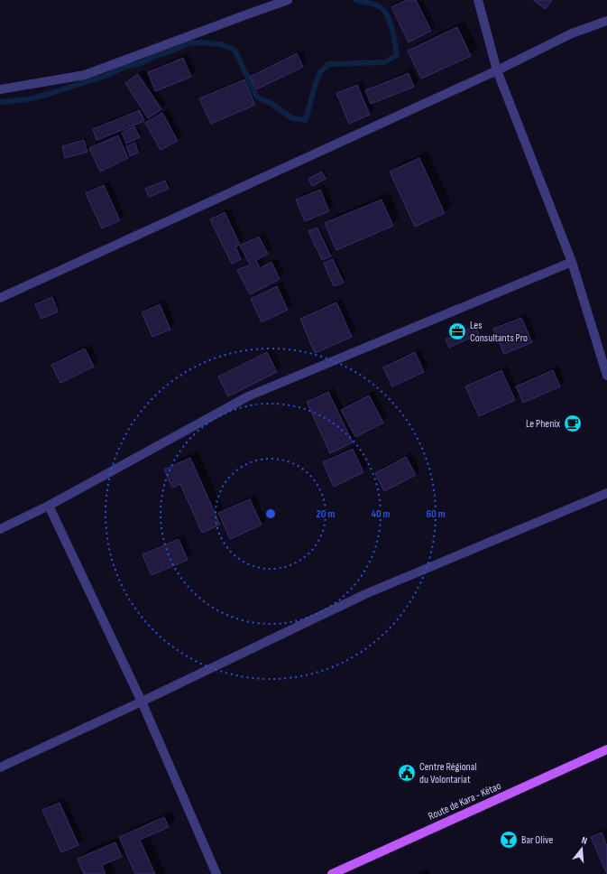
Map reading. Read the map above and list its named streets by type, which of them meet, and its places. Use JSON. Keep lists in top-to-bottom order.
{
  "streets": {
    "main road": ["Route de Kara - Kétao"]
  },
  "places": {
    "office": ["Les Consultants Pro"],
    "cafe": ["Le Phenix"],
    "public building": ["Centre Régional du Volontariat"],
    "bar": ["Bar Olive"]
  },
  "north": "top",
  "rings": ["20 m", "40 m", "60 m"]
}
